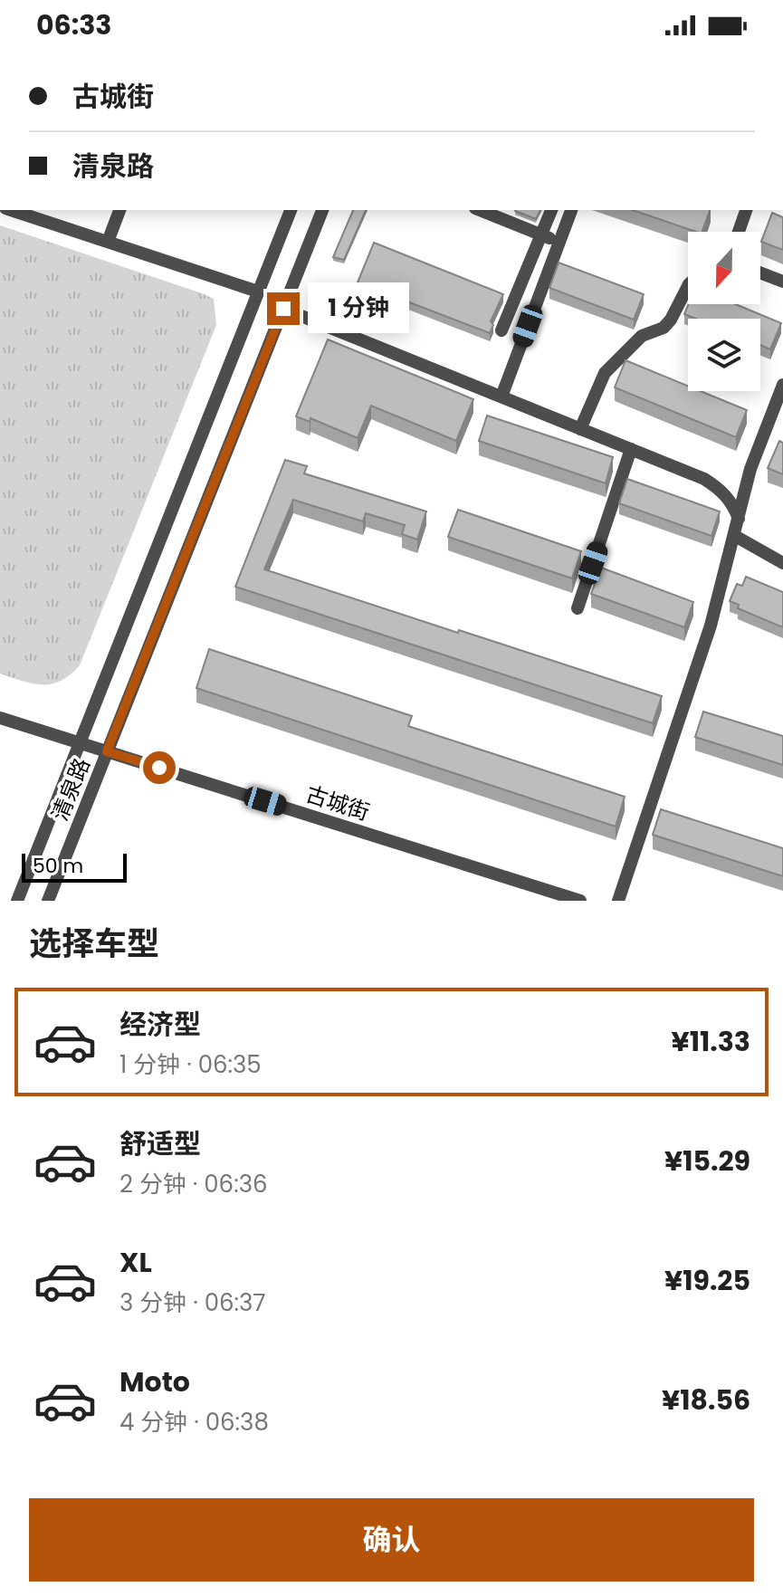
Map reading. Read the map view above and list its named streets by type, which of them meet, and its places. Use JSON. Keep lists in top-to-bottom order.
{
  "streets": {
    "street": ["清泉路", "古城街"]
  },
  "crossings": [
    ["清泉路", "古城街"]
  ],
  "scale_bar": "50 m",
  "north": "bottom",
  "page": {
    "status": "06:33",
    "banner": ["古城街", "清泉路"],
    "bubble": "1 分钟",
    "scale": "50 m",
    "heading": "选择车型",
    "list": [
      {
        "name": "经济型",
        "note": "1 分钟 · 06:35",
        "value": "¥11.33"
      },
      {
        "name": "舒适型",
        "note": "2 分钟 · 06:36",
        "value": "¥15.29"
      },
      {
        "name": "XL",
        "note": "3 分钟 · 06:37",
        "value": "¥19.25"
      },
      {
        "name": "Moto",
        "note": "4 分钟 · 06:38",
        "value": "¥18.56"
      }
    ],
    "buttons": "确认"
  }
}
